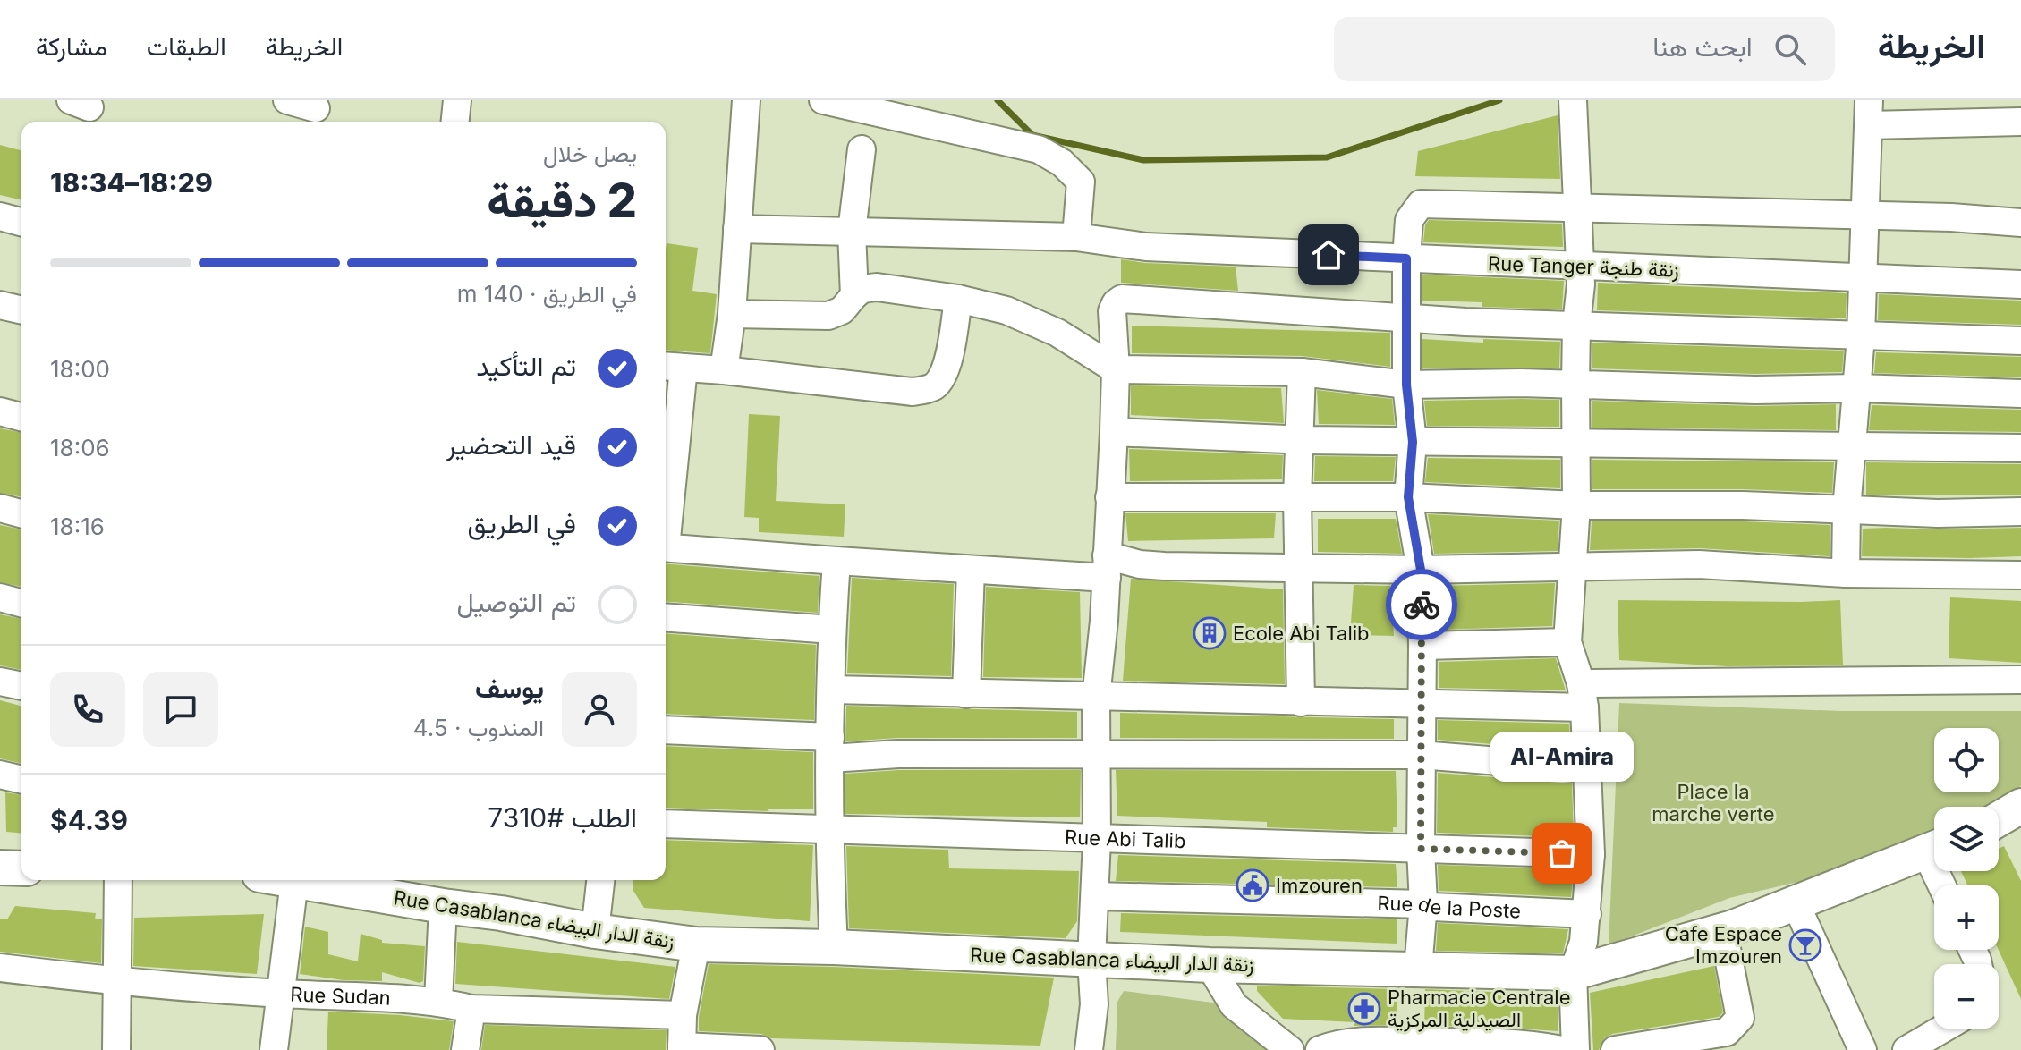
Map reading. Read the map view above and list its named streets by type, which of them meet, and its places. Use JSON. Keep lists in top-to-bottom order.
{
  "streets": {
    "main road": ["Rue Casablanca زنقة الدار البيضاء"],
    "street": [
      "Rue Tanger زنقة طنجة",
      "Rue Abi Talib",
      "Rue de la Poste",
      "Rue Sudan"
    ]
  },
  "parks": ["Place la marche verte"],
  "places": {
    "building": ["Ecole Abi Talib"],
    "other": ["Al-Amira"],
    "public building": ["Imzouren"],
    "bar": ["Cafe Espace Imzouren"],
    "pharmacy": ["Pharmacie Centrale الصيدلية المركزية"]
  },
  "page": {
    "header": "الخريطة",
    "search": "ابحث هنا",
    "nav": ["الخريطة", "الطبقات", "مشاركة"],
    "heading": ["2 دقيقة", "يصل خلال", "18:29–18:34"],
    "panel": [
      "يوسف",
      "المندوب · 4.5",
      "الطلب #7310",
      "$4.39"
    ],
    "bar": "في الطريق · 140 m",
    "list": [
      ["تم التأكيد", "18:00"],
      ["قيد التحضير", "18:06"],
      ["في الطريق", "18:16"],
      "تم التوصيل"
    ],
    "map_buttons": ["+", "−"],
    "bubble": "Al-Amira"
  }
}
